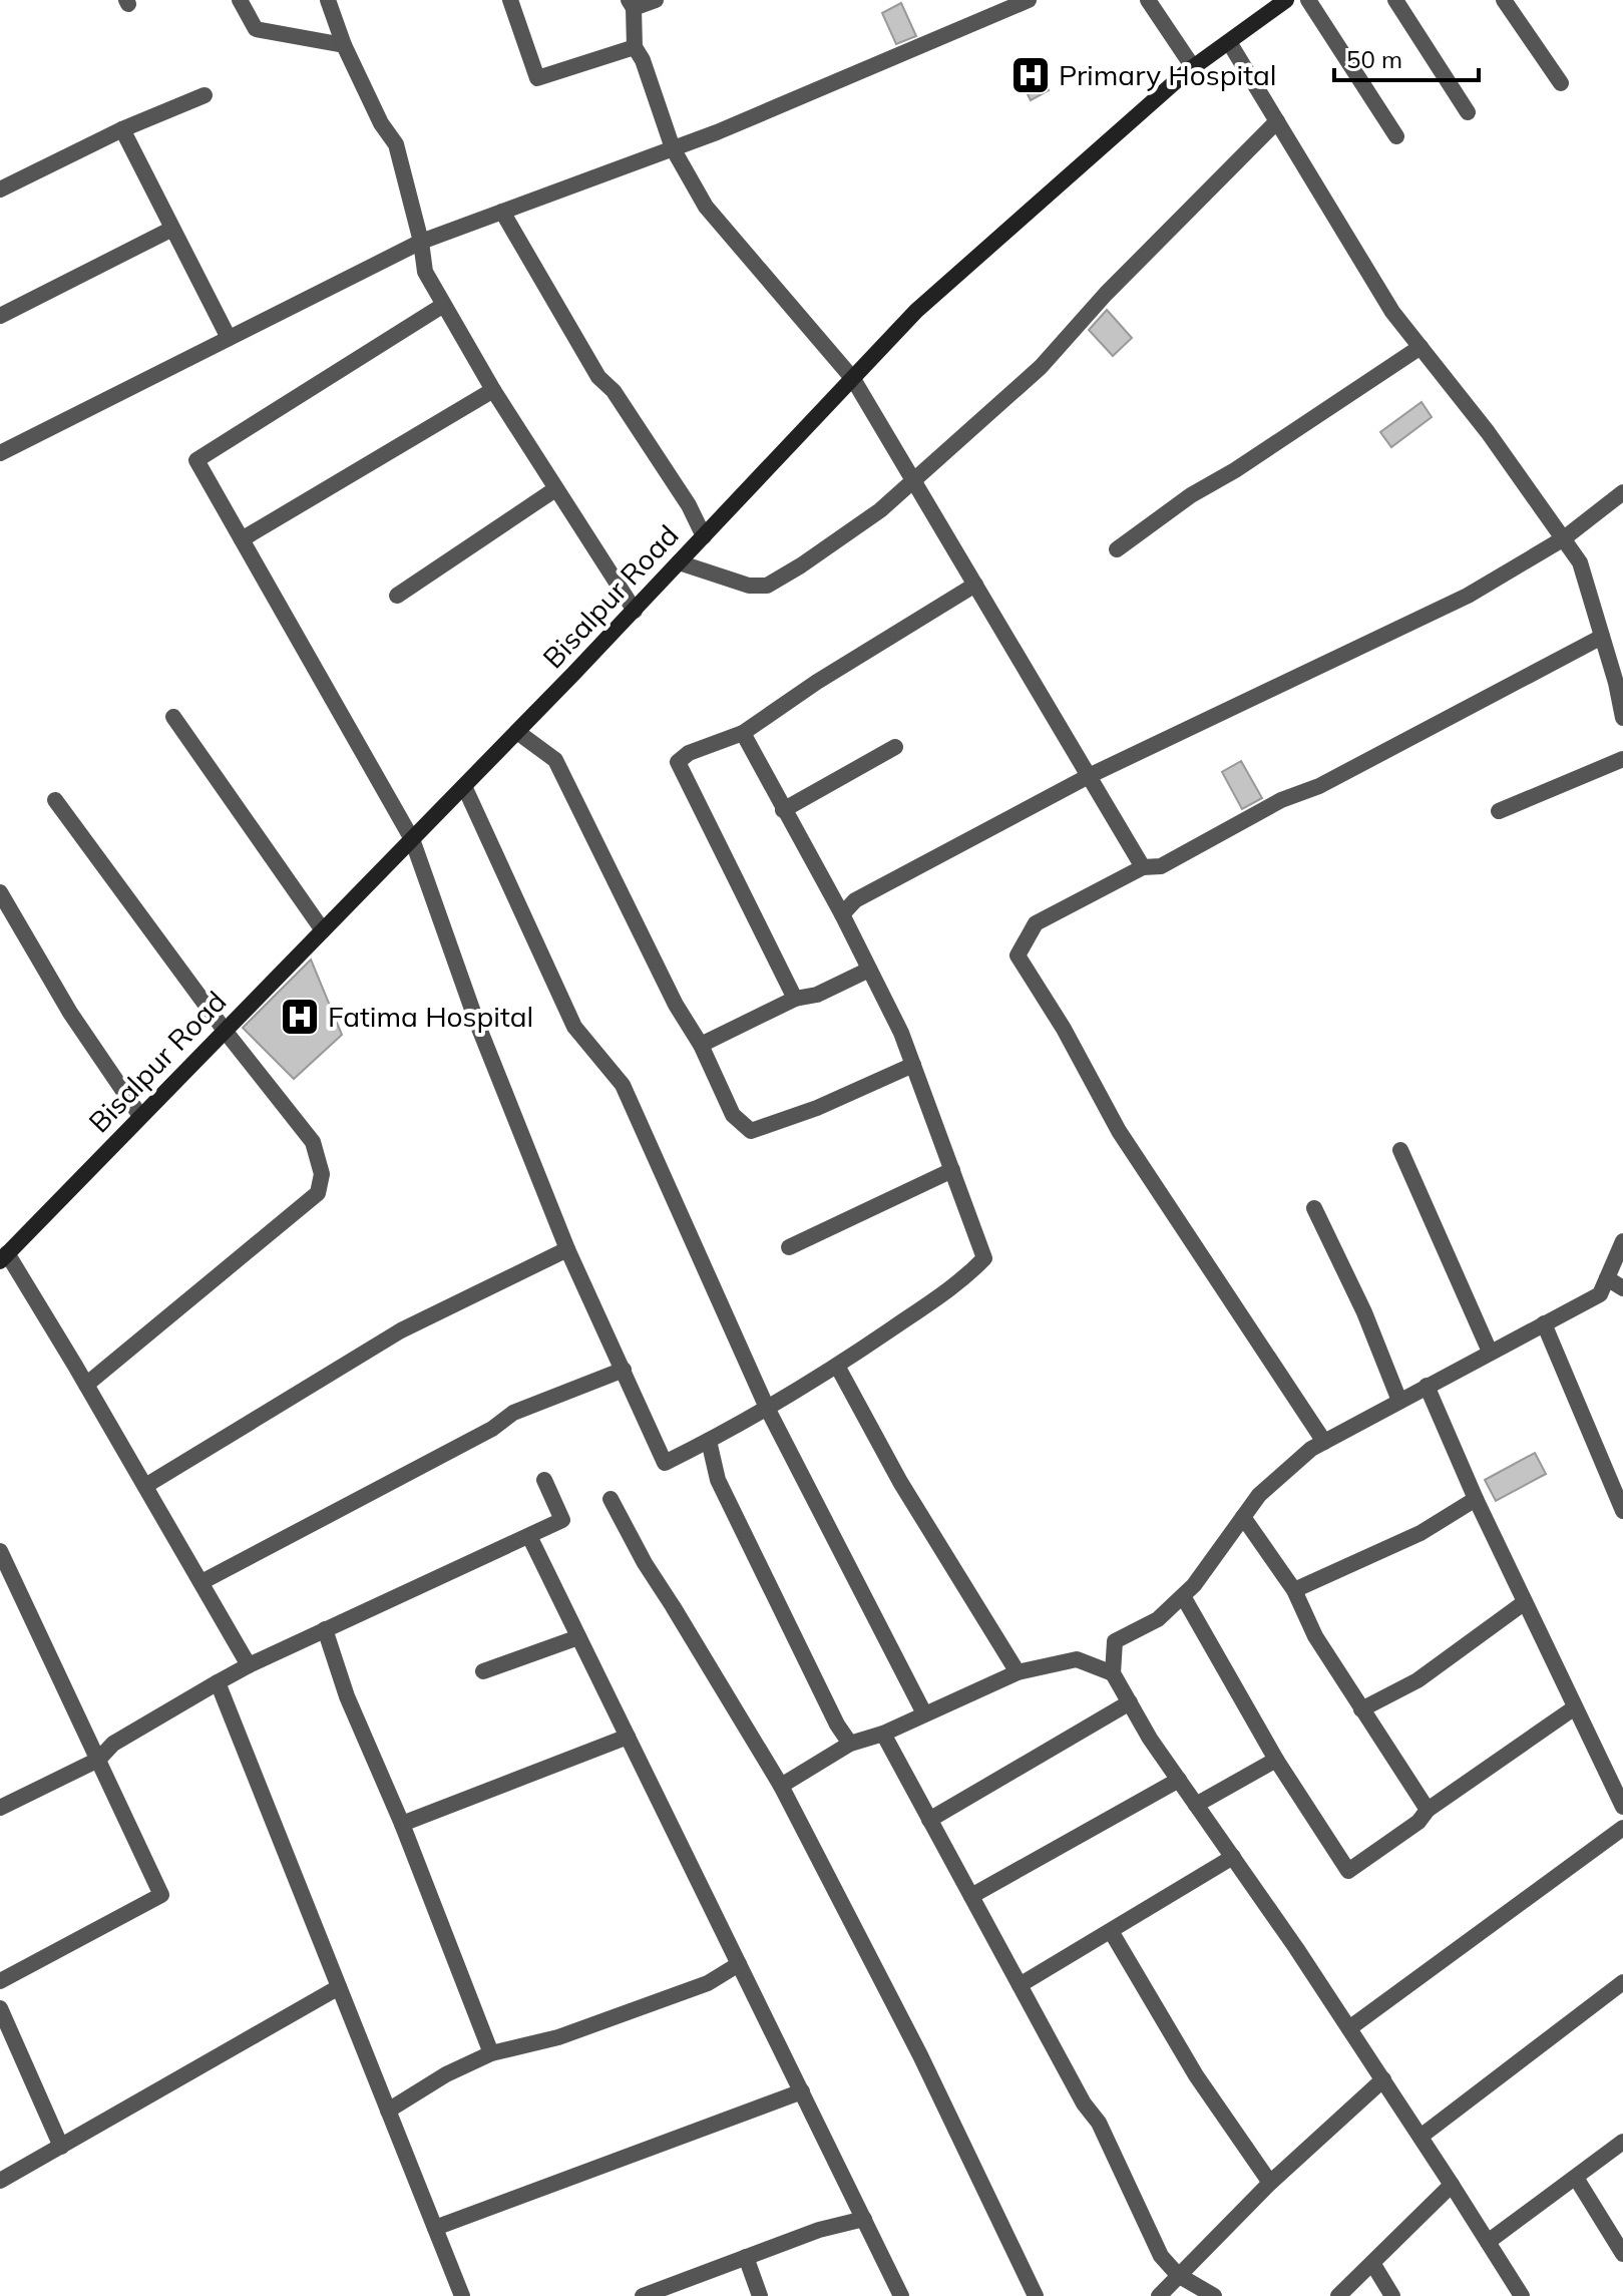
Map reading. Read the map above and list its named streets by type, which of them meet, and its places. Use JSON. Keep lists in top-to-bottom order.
{
  "streets": {
    "main road": ["Bisalpur Road"]
  },
  "places": {
    "hospital": ["Primary Hospital", "Fatima Hospital"]
  },
  "scale_bar": "50 m"
}
